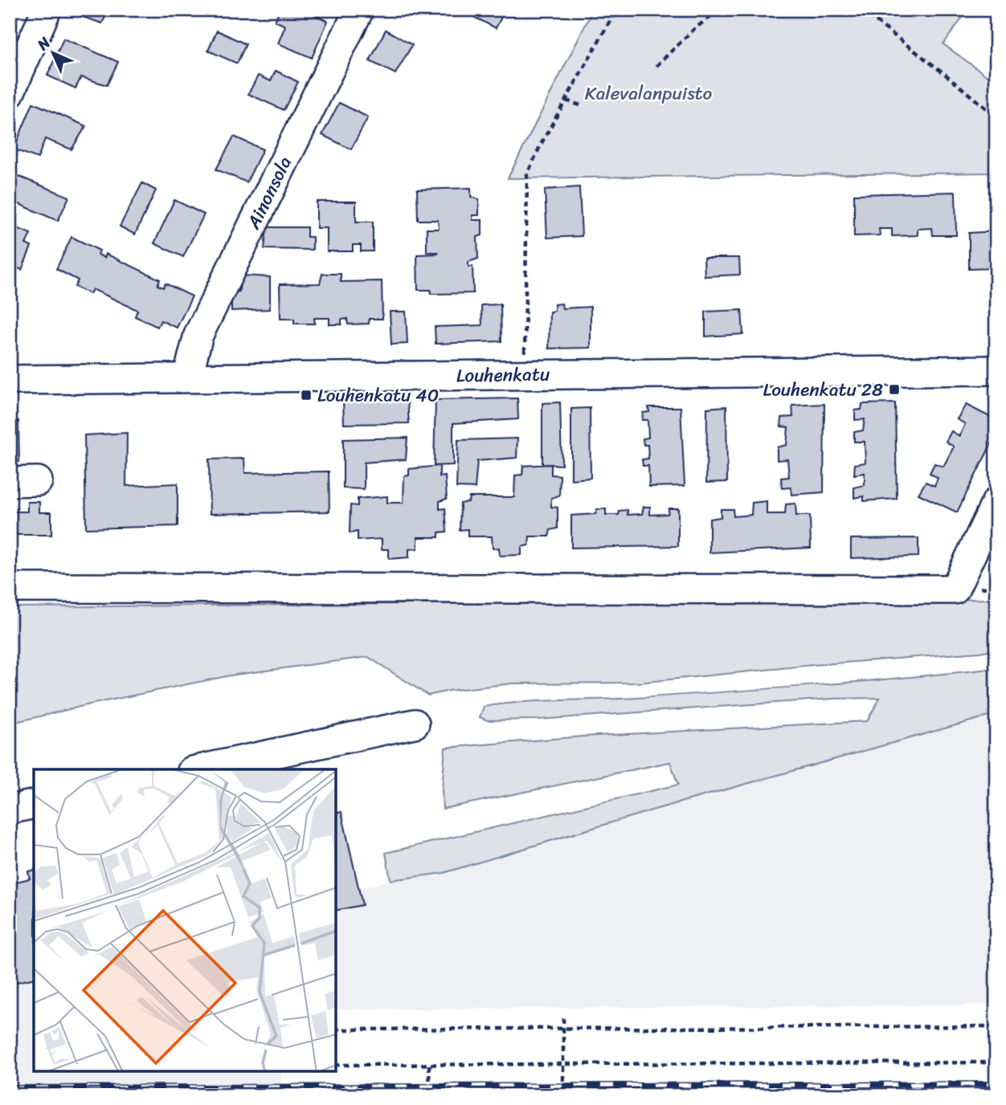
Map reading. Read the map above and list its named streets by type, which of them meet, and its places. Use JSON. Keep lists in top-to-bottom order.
{
  "streets": {
    "street": ["Ainonsola", "Louhenkatu"]
  },
  "crossings": [
    ["Ainonsola", "Louhenkatu"]
  ],
  "parks": ["Kalevalanpuisto"],
  "places": {
    "transit": ["Louhenkatu 28", "Louhenkatu 40"]
  },
  "north": "top left"
}
